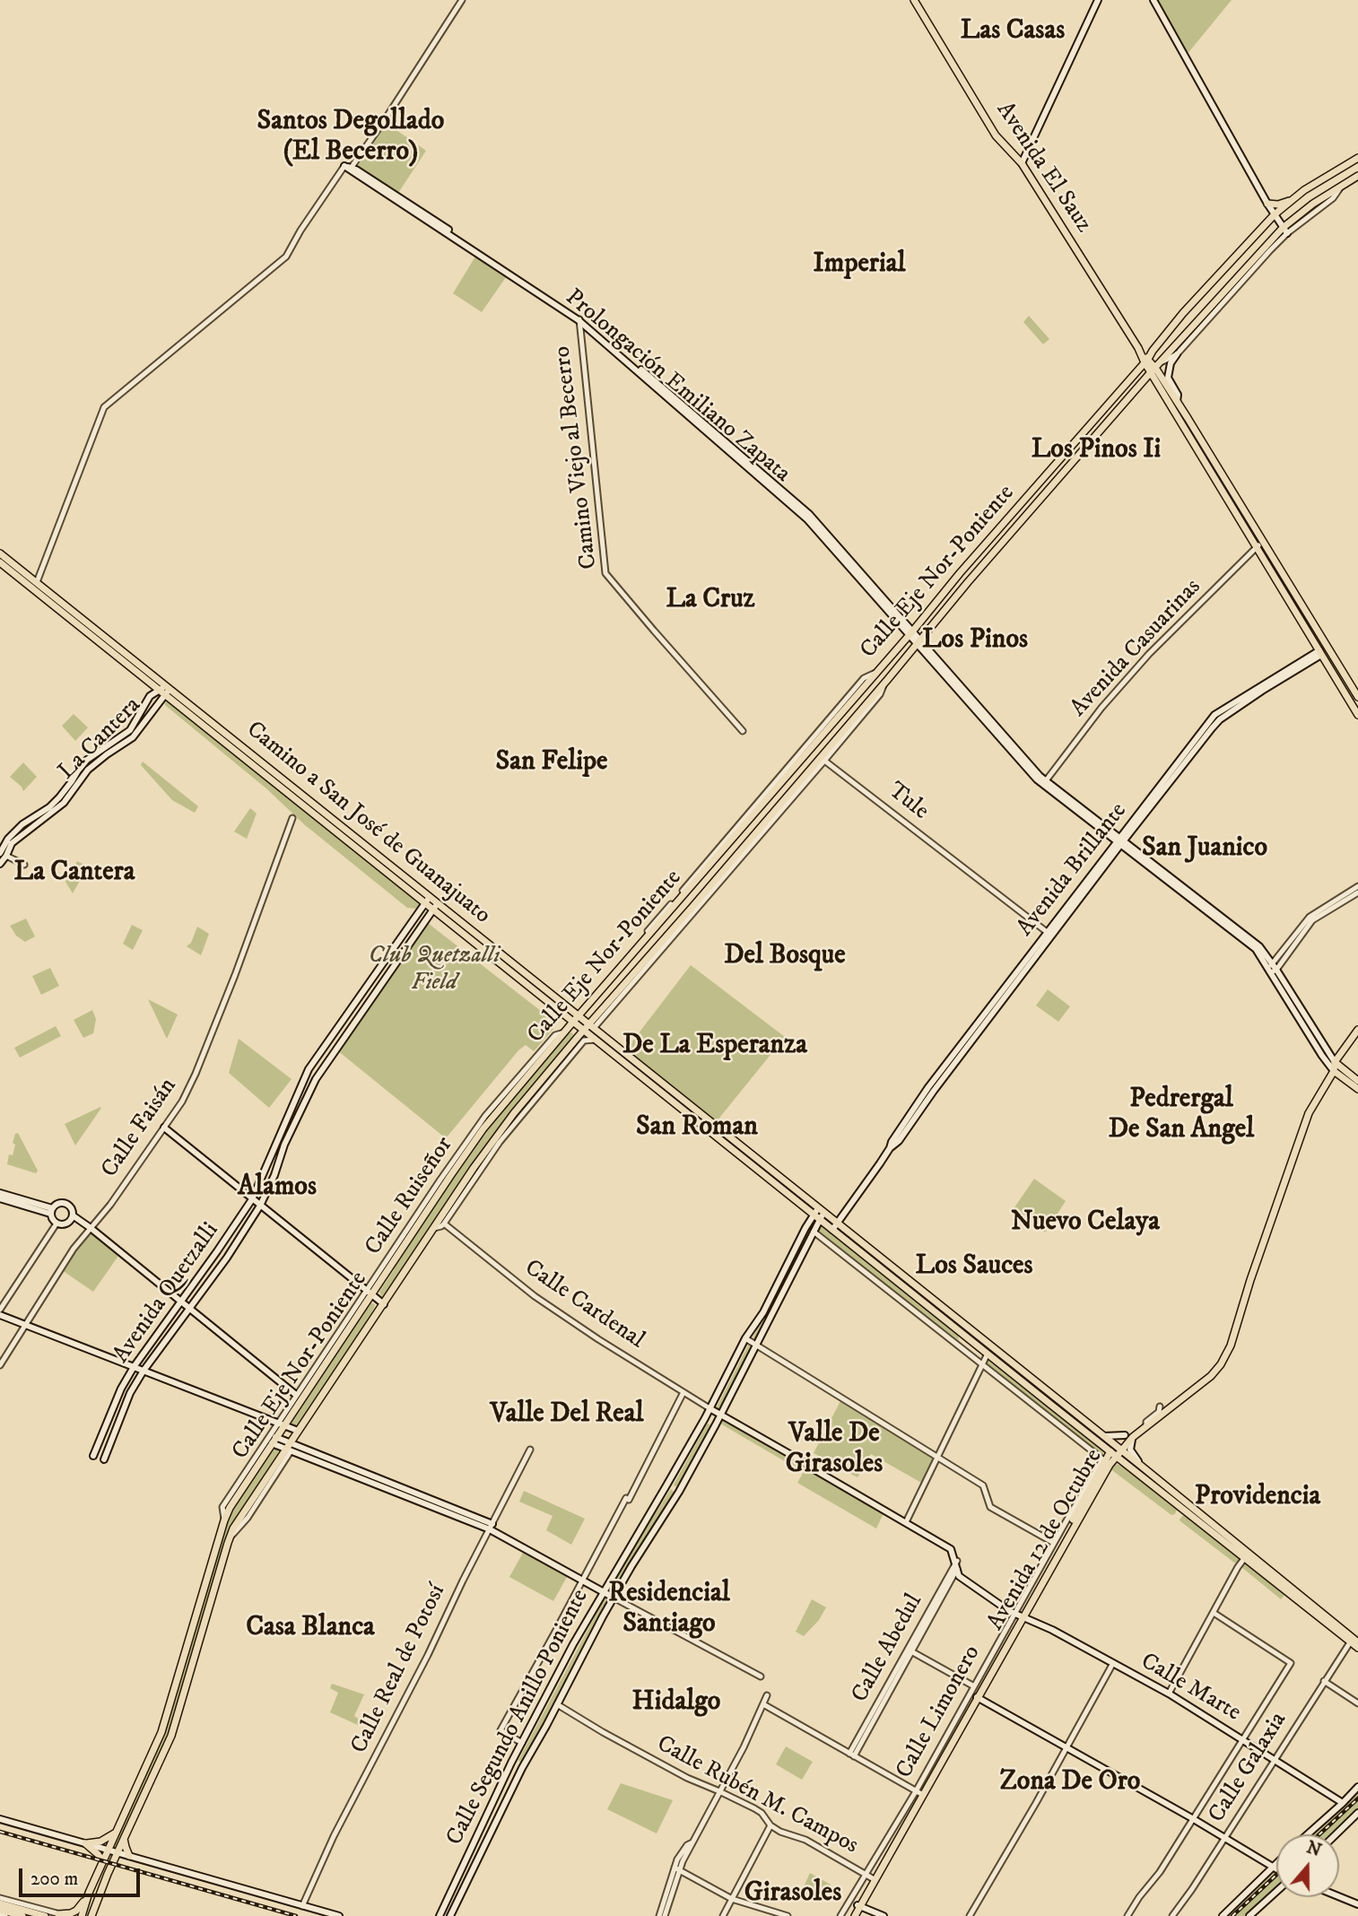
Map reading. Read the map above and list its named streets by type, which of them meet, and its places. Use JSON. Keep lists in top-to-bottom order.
{
  "streets": {
    "main road": [
      "Avenida El Sauz",
      "Prolongación Emiliano Zapata",
      "Calle Eje Nor-Poniente",
      "La Cantera",
      "Camino a San José de Guanajuato",
      "Avenida Brillante",
      "Avenida Quetzalli",
      "Avenida 12 de Octubre",
      "Calle Marte",
      "Calle Segundo Anillo Poniente"
    ],
    "street": [
      "Camino Viejo al Becerro",
      "Avenida Casuarinas",
      "Tule",
      "Calle Faisán",
      "Calle Ruiseñor",
      "Calle Cardenal",
      "Calle Abedul",
      "Calle Real de Potosí",
      "Calle Limonero",
      "Calle Galaxia",
      "Calle Rubén M. Campos"
    ]
  },
  "crossings": [
    ["Avenida El Sauz", "Calle Eje Nor-Poniente"],
    ["Avenida El Sauz", "Avenida Casuarinas"],
    ["Avenida El Sauz", "Avenida Brillante"],
    ["Prolongación Emiliano Zapata", "Camino Viejo al Becerro"],
    ["Prolongación Emiliano Zapata", "Calle Eje Nor-Poniente"],
    ["Calle Eje Nor-Poniente", "Tule"],
    ["Calle Eje Nor-Poniente", "Camino a San José de Guanajuato"],
    ["Calle Eje Nor-Poniente", "Calle Ruiseñor"],
    ["La Cantera", "Camino a San José de Guanajuato"],
    ["Tule", "Avenida Brillante"],
    ["Camino a San José de Guanajuato", "Avenida Brillante"],
    ["Camino a San José de Guanajuato", "Avenida Quetzalli"],
    ["Camino a San José de Guanajuato", "Avenida 12 de Octubre"],
    ["Camino a San José de Guanajuato", "Calle Segundo Anillo Poniente"],
    ["Camino a San José de Guanajuato", "Calle Galaxia"],
    ["Calle Cardenal", "Calle Marte"],
    ["Calle Cardenal", "Calle Segundo Anillo Poniente"],
    ["Avenida 12 de Octubre", "Calle Marte"],
    ["Avenida 12 de Octubre", "Calle Limonero"],
    ["Avenida 12 de Octubre", "Calle Rubén M. Campos"],
    ["Calle Abedul", "Calle Marte"],
    ["Calle Marte", "Calle Limonero"],
    ["Calle Marte", "Calle Segundo Anillo Poniente"],
    ["Calle Marte", "Calle Galaxia"],
    ["Calle Limonero", "Calle Rubén M. Campos"],
    ["Calle Segundo Anillo Poniente", "Calle Rubén M. Campos"]
  ],
  "districts": [
    "Las Casas",
    "Santos Degollado (El Becerro)",
    "Imperial",
    "Los Pinos Ii",
    "La Cruz",
    "Los Pinos",
    "San Felipe",
    "San Juanico",
    "La Cantera",
    "Del Bosque",
    "De La Esperanza",
    "Pedrergal De San Angel",
    "San Roman",
    "Alamos",
    "Nuevo Celaya",
    "Los Sauces",
    "Valle Del Real",
    "Valle De Girasoles",
    "Providencia",
    "Residencial Santiago",
    "Casa Blanca",
    "Hidalgo",
    "Zona De Oro",
    "Girasoles"
  ],
  "parks": ["Club Quetzalli Field"],
  "scale_bar": "200 m",
  "north": "top"
}
